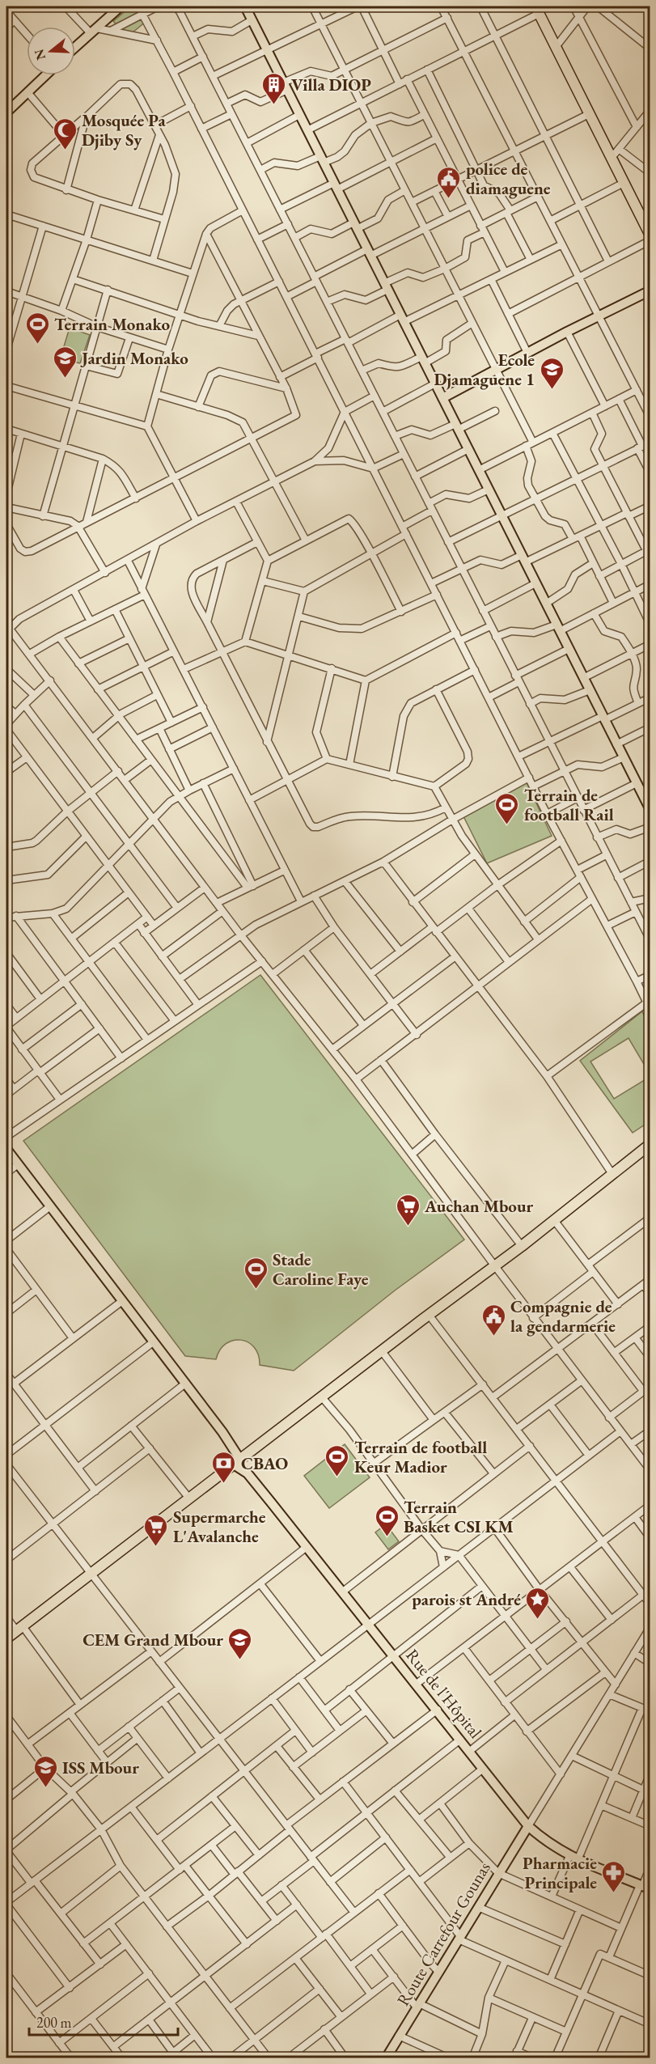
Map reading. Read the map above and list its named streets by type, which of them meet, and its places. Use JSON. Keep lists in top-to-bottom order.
{
  "streets": {
    "main road": ["Rue de l'Hôpital", "Route Carrefour Gounas"]
  },
  "crossings": [
    ["Rue de l'Hôpital", "Route Carrefour Gounas"]
  ],
  "places": {
    "building": ["Villa DIOP"],
    "mosque": ["Mosquée Pa Djiby Sy"],
    "public building": ["police de diamaguene", "Compagnie de la gendarmerie"],
    "sports": [
      "Terrain Monako",
      "Terrain de football Rail",
      "Stade Caroline Faye",
      "Terrain de football Keur Madior",
      "Terrain Basket CSI KM"
    ],
    "school or university": [
      "Jardin Monako",
      "Ecole Djamaguene 1",
      "CEM Grand Mbour",
      "ISS Mbour"
    ],
    "supermarket": ["Auchan Mbour", "Supermarche L'Avalanche"],
    "bank": ["CBAO"],
    "place": ["parois st André"],
    "pharmacy": ["Pharmacie Principale"]
  },
  "scale_bar": "200 m",
  "north": "left"
}
